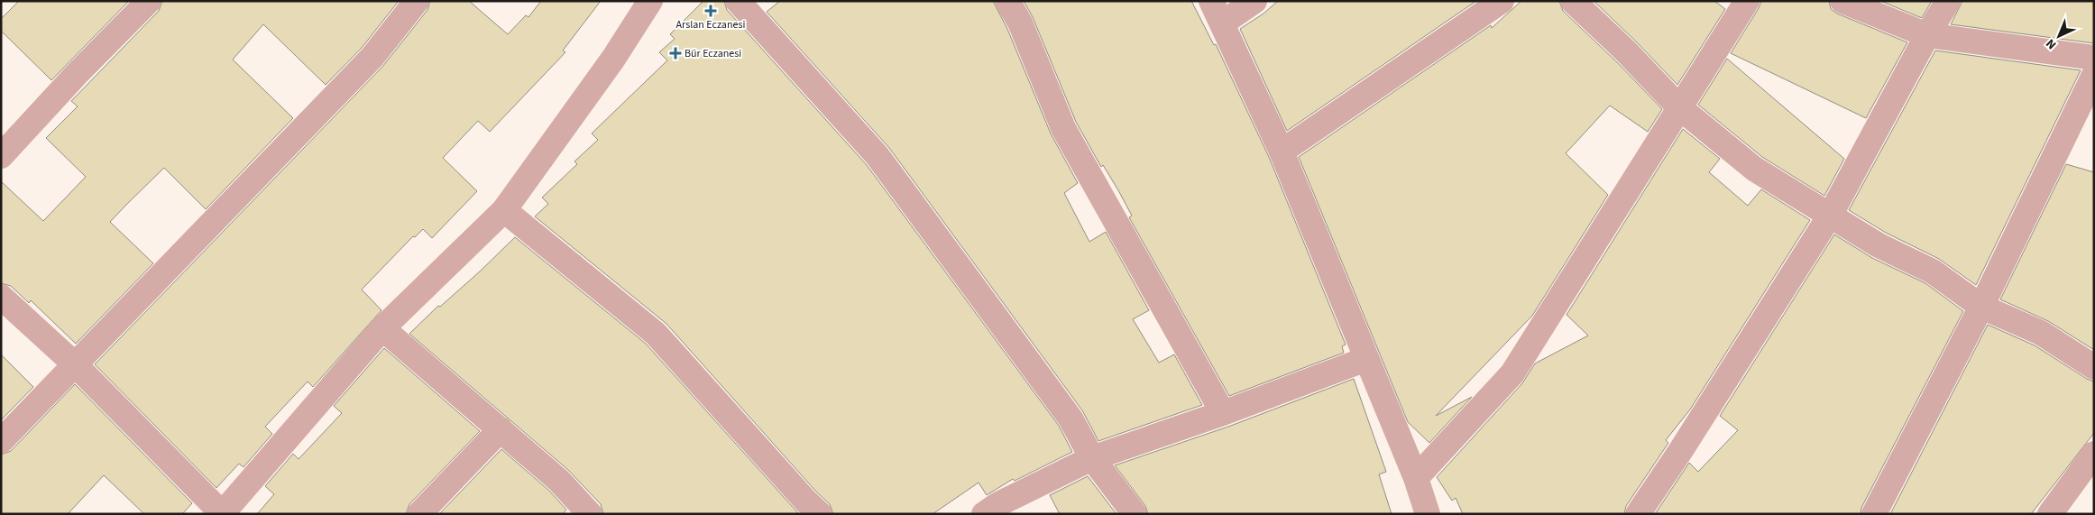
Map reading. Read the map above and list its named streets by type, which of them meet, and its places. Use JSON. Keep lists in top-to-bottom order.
{
  "places": {
    "health": ["Arslan Eczanesi", "Bür Eczanesi"]
  },
  "north": "bottom left"
}
